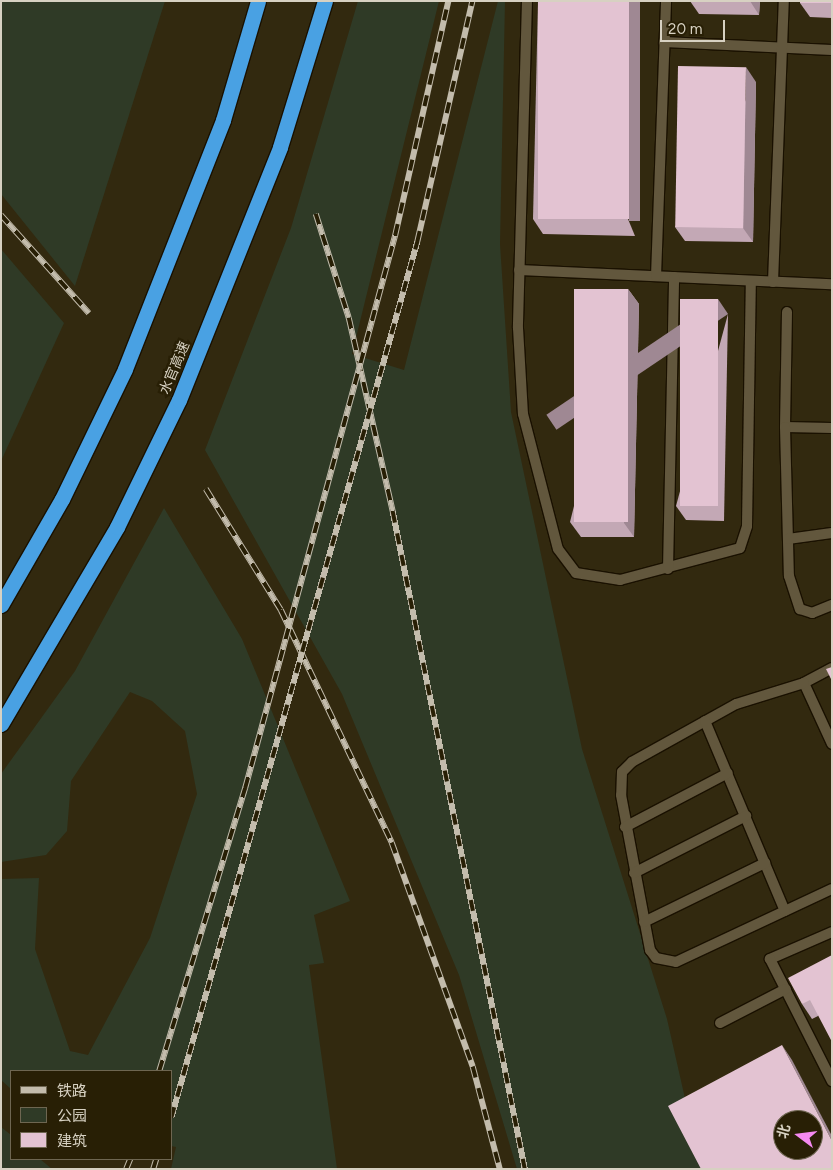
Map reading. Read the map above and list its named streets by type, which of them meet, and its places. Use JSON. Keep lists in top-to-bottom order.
{
  "streets": {
    "highway": ["水官高速"]
  },
  "legend": ["铁路", "公园", "建筑"],
  "scale_bar": "20 m",
  "north": "left"
}
